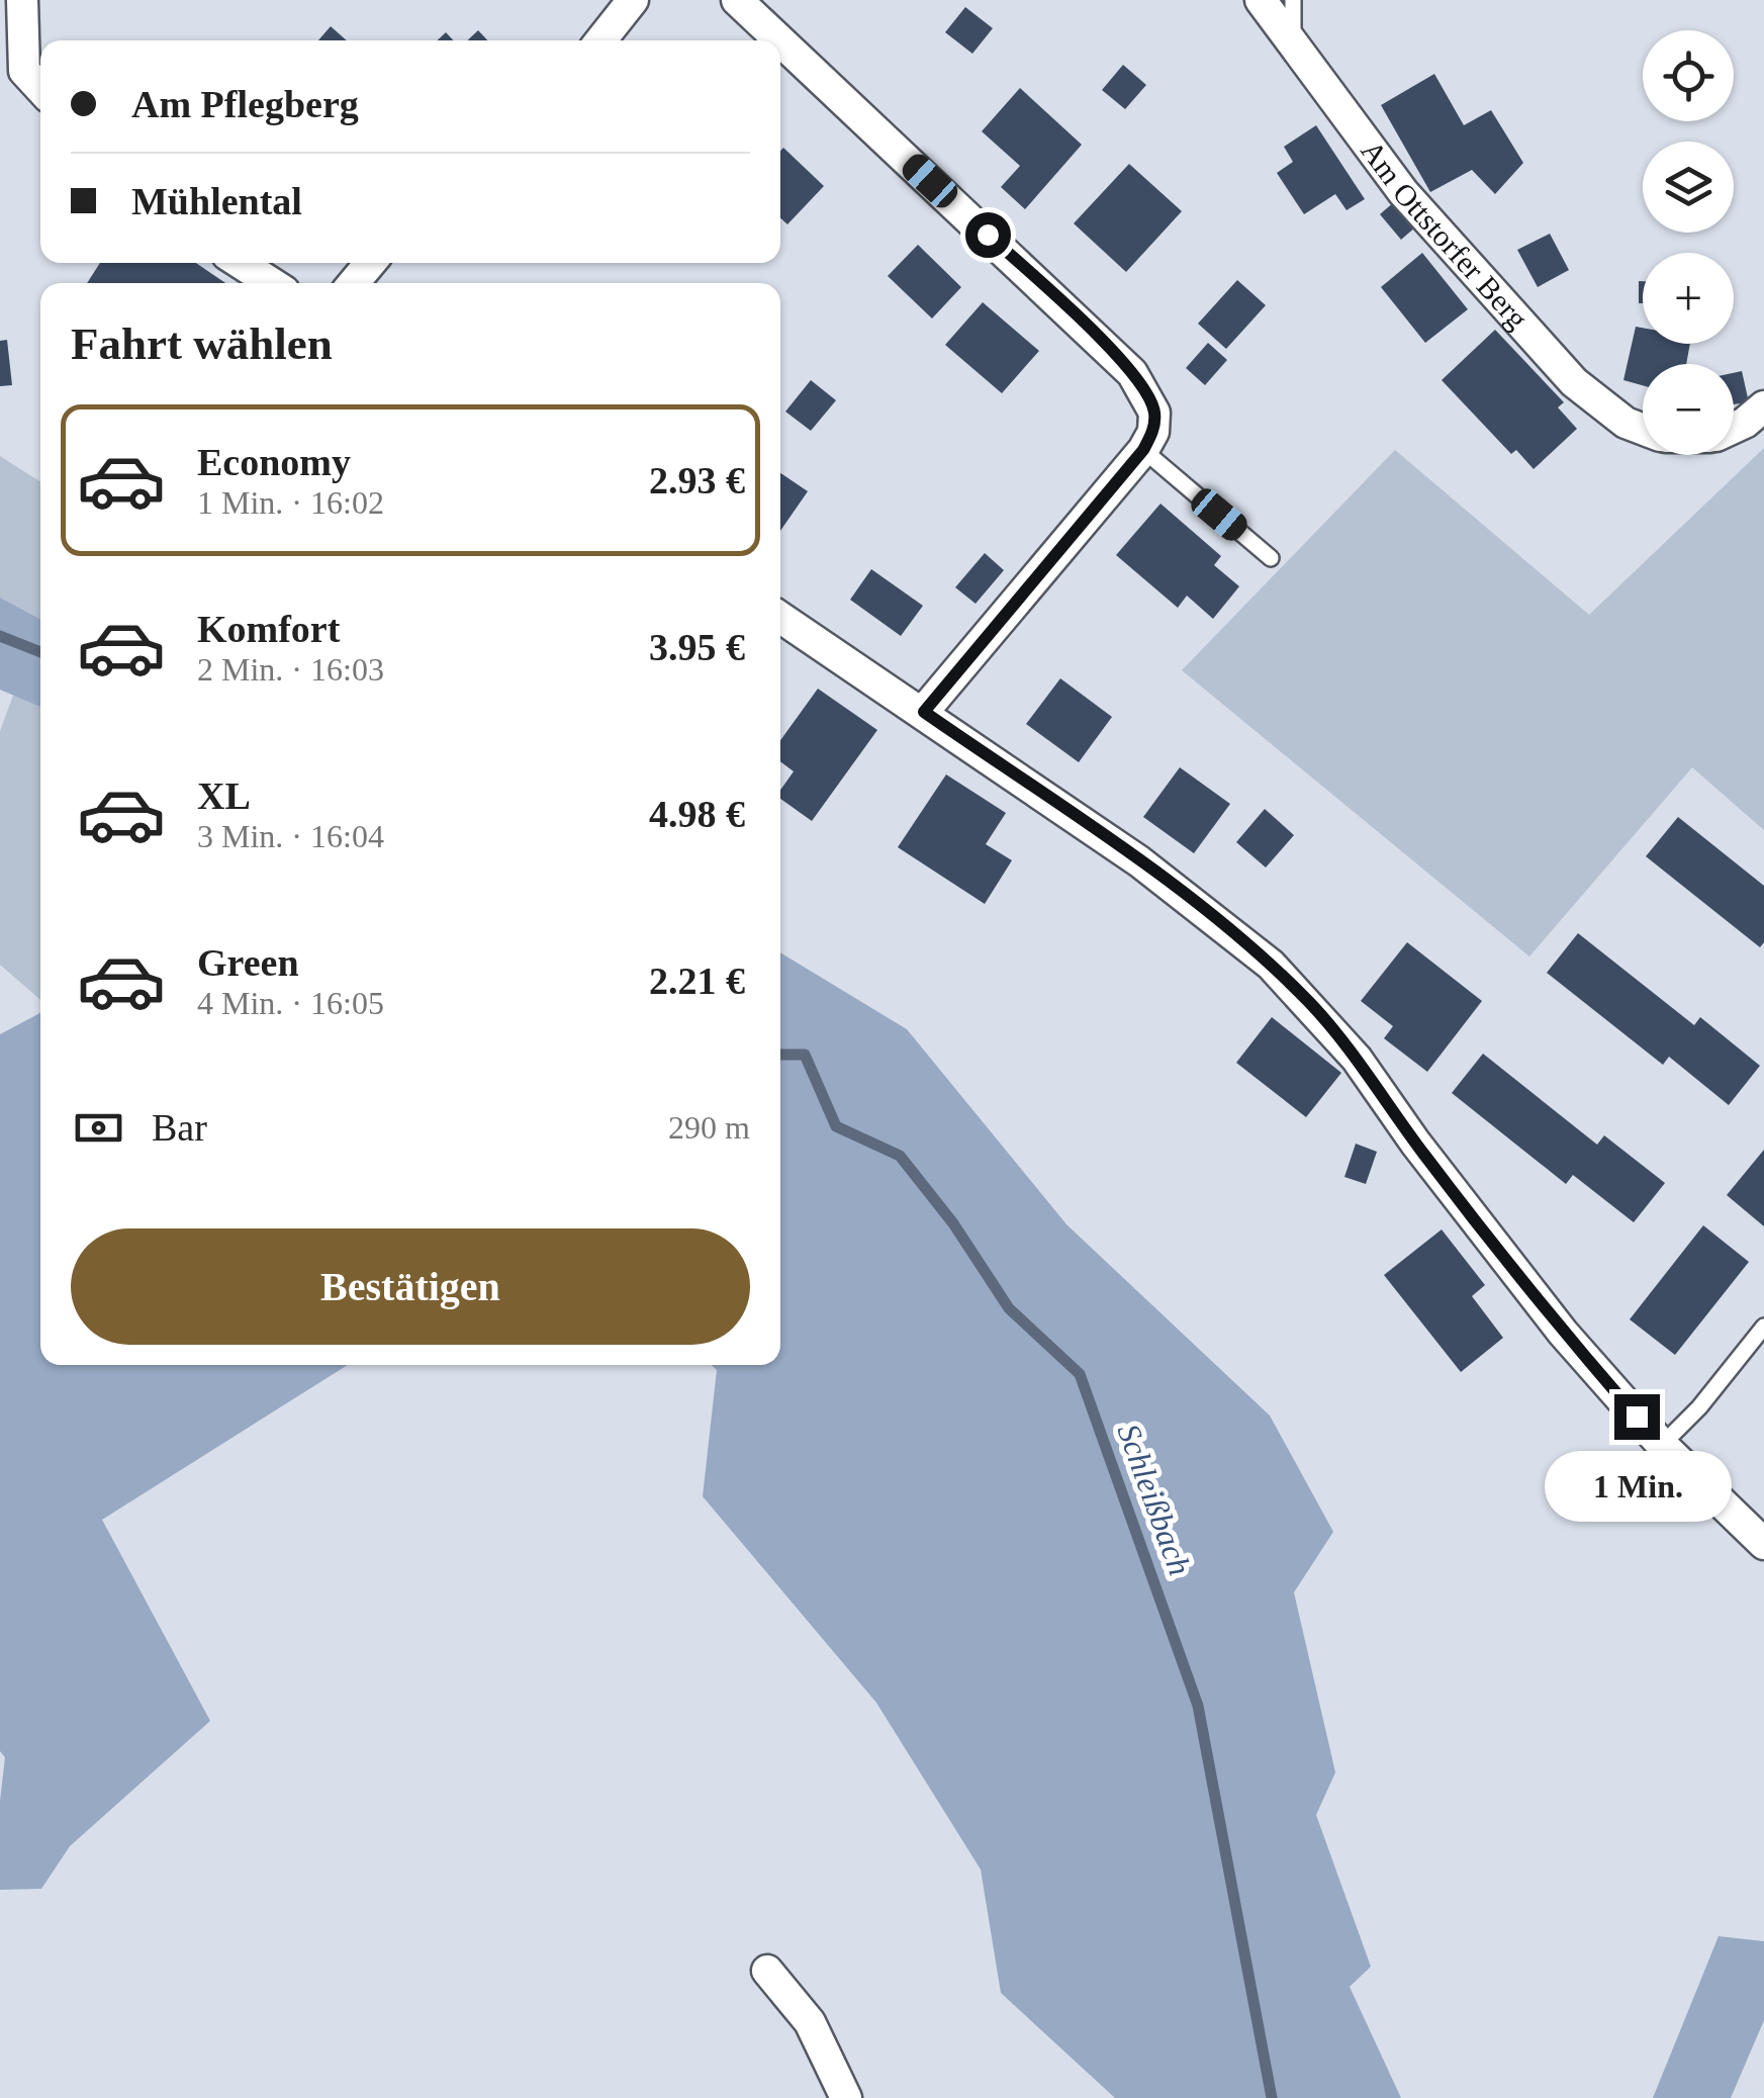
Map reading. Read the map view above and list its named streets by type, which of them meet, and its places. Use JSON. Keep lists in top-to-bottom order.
{
  "streets": {
    "street": ["Am Ottstorfer Berg"]
  },
  "water": ["Schleißbach"],
  "page": {
    "map_buttons": ["+", "−"],
    "banner": ["Am Pflegberg", "Mühlental"],
    "heading": "Fahrt wählen",
    "list": [
      {
        "name": "Economy",
        "note": "1 Min. · 16:02",
        "value": "2.93 €"
      },
      {
        "name": "Komfort",
        "note": "2 Min. · 16:03",
        "value": "3.95 €"
      },
      {
        "name": "XL",
        "note": "3 Min. · 16:04",
        "value": "4.98 €"
      },
      {
        "name": "Green",
        "note": "4 Min. · 16:05",
        "value": "2.21 €"
      }
    ],
    "pay": ["Bar", "290 m"],
    "buttons": "Bestätigen",
    "bubble": "1 Min."
  }
}
